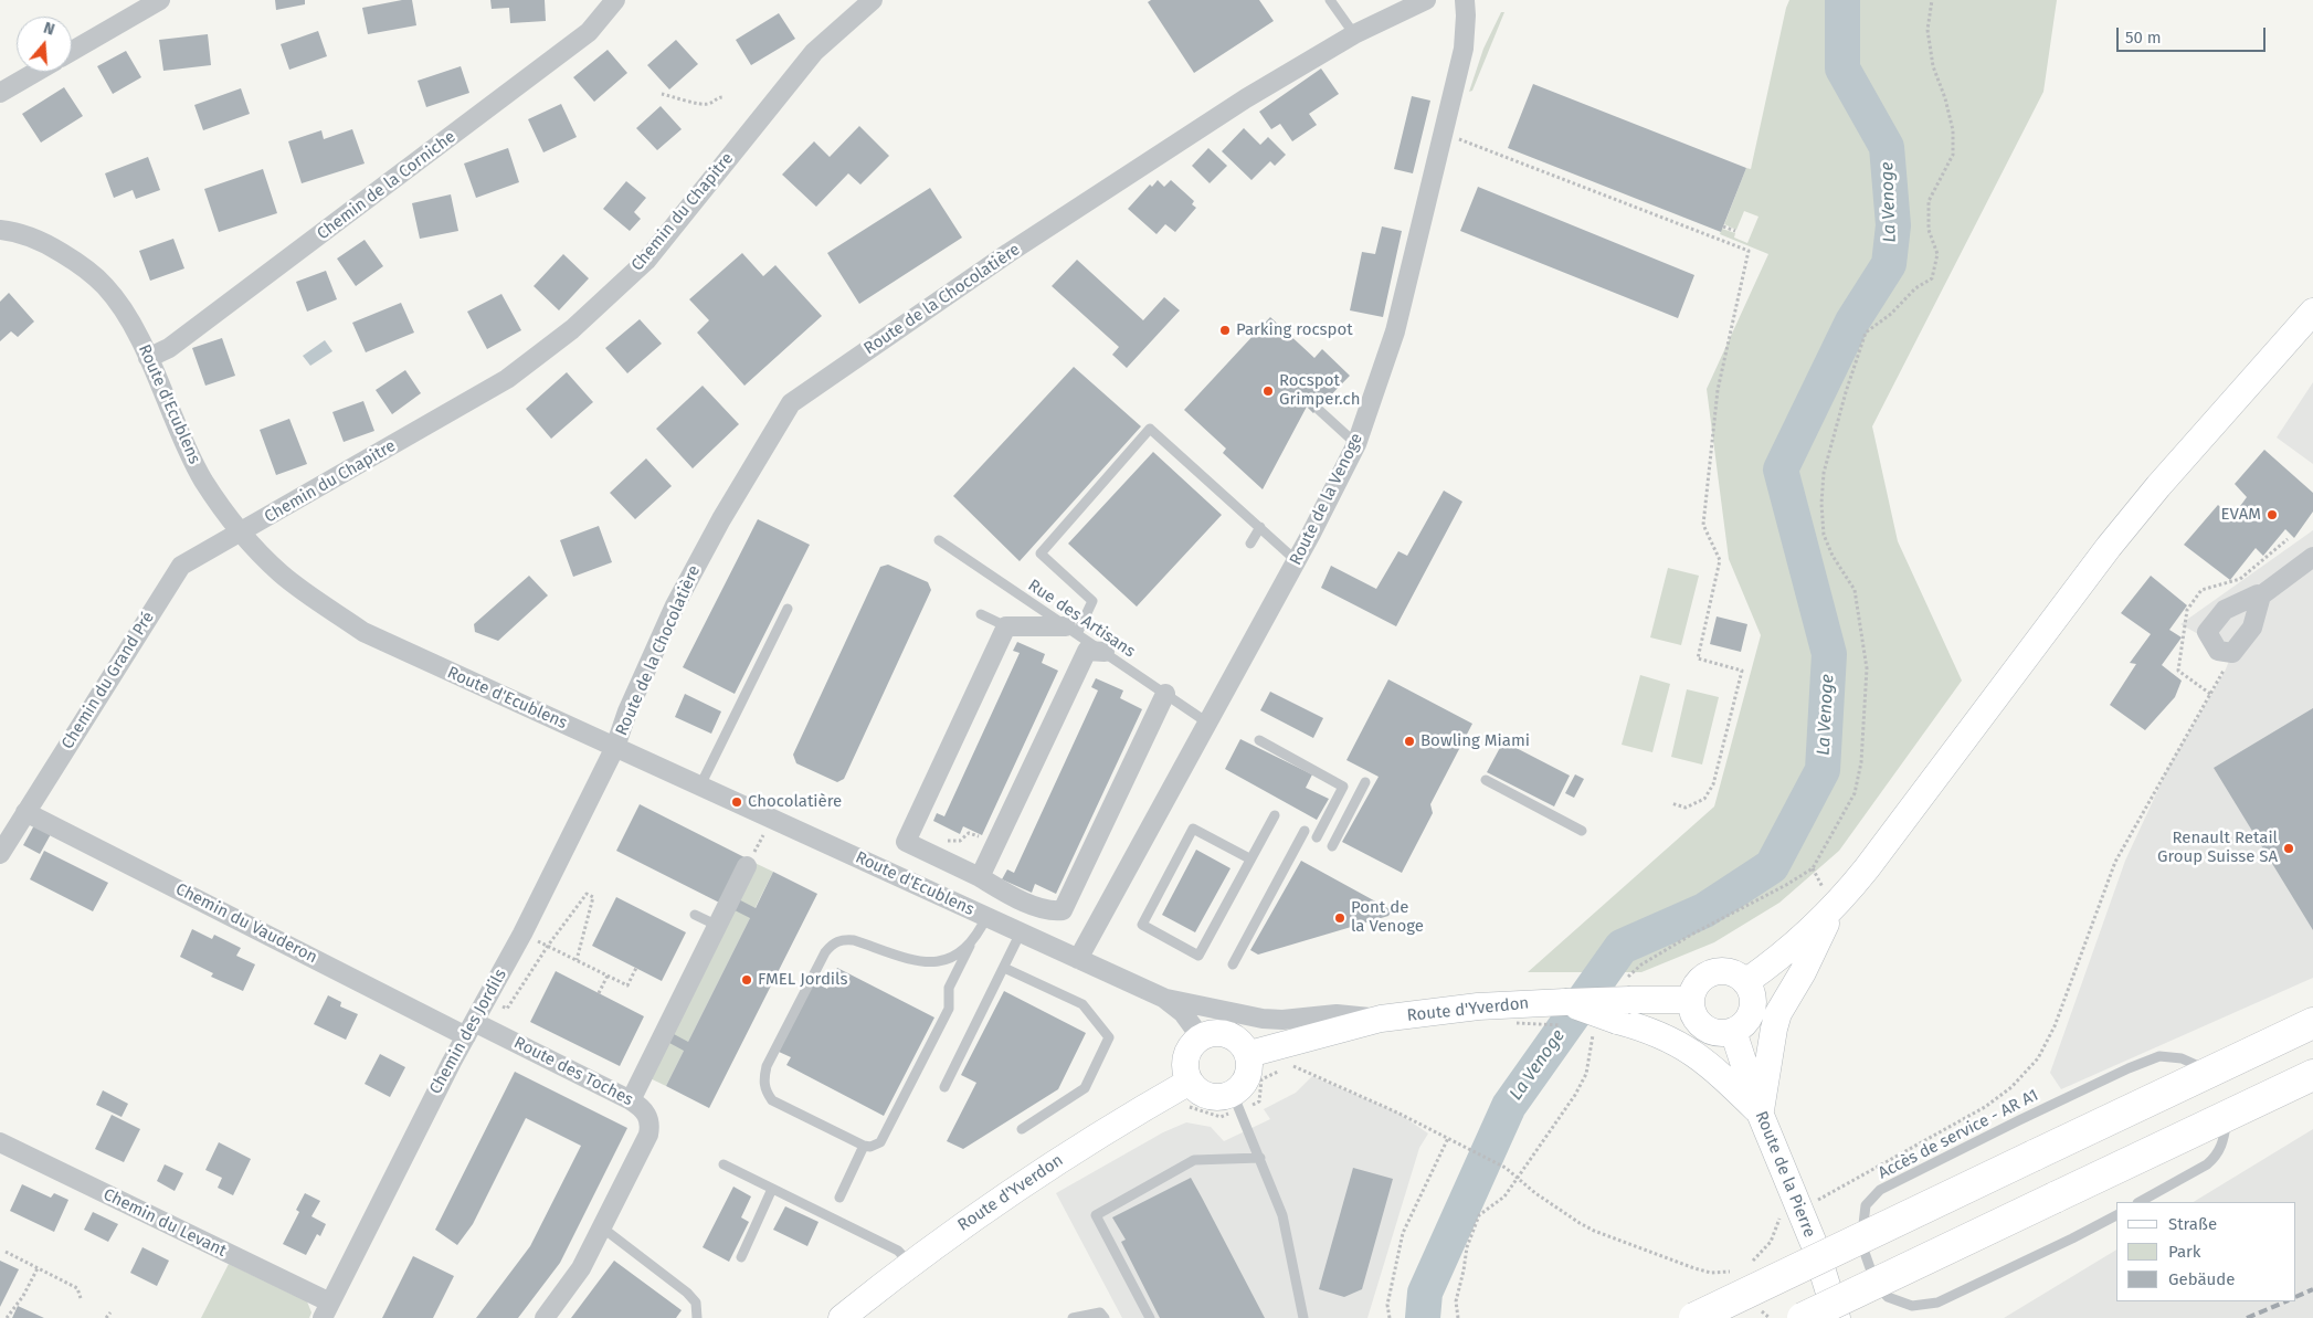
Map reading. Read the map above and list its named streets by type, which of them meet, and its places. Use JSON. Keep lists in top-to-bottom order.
{
  "streets": {
    "main road": ["Route d'Yverdon", "Route de la Pierre"],
    "street": [
      "Chemin de la Corniche",
      "Chemin du Chapitre",
      "Route de la Chocolatière",
      "Route d'Ecublens",
      "Route de la Venoge",
      "Chemin du Grand Pré",
      "Chemin du Vauderon",
      "Chemin des Jordils",
      "Route des Toches",
      "Chemin du Levant"
    ],
    "lane": ["Rue des Artisans", "Accès de service - AR A1"]
  },
  "crossings": [
    ["Chemin de la Corniche", "Route d'Ecublens"],
    ["Chemin du Chapitre", "Route d'Ecublens"],
    ["Chemin du Chapitre", "Chemin du Grand Pré"],
    ["Route de la Chocolatière", "Route d'Ecublens"],
    ["Route de la Chocolatière", "Chemin des Jordils"],
    ["Route d'Ecublens", "Route de la Venoge"],
    ["Route d'Ecublens", "Chemin du Grand Pré"],
    ["Route d'Ecublens", "Route d'Yverdon"],
    ["Route d'Ecublens", "Chemin des Jordils"],
    ["Route de la Venoge", "Rue des Artisans"],
    ["Chemin du Grand Pré", "Chemin du Vauderon"],
    ["Chemin du Vauderon", "Chemin des Jordils"],
    ["Chemin du Vauderon", "Route des Toches"],
    ["Chemin des Jordils", "Route des Toches"],
    ["Chemin des Jordils", "Chemin du Levant"]
  ],
  "water": ["La Venoge"],
  "places": [
    "Parking rocspot",
    "Rocspot Grimper.ch",
    "EVAM",
    "Bowling Miami",
    "Chocolatière",
    "Renault Retail Group Suisse SA",
    "Pont de la Venoge",
    "FMEL Jordils"
  ],
  "legend": ["Straße", "Park", "Gebäude"],
  "scale_bar": "50 m",
  "north": "top"
}
